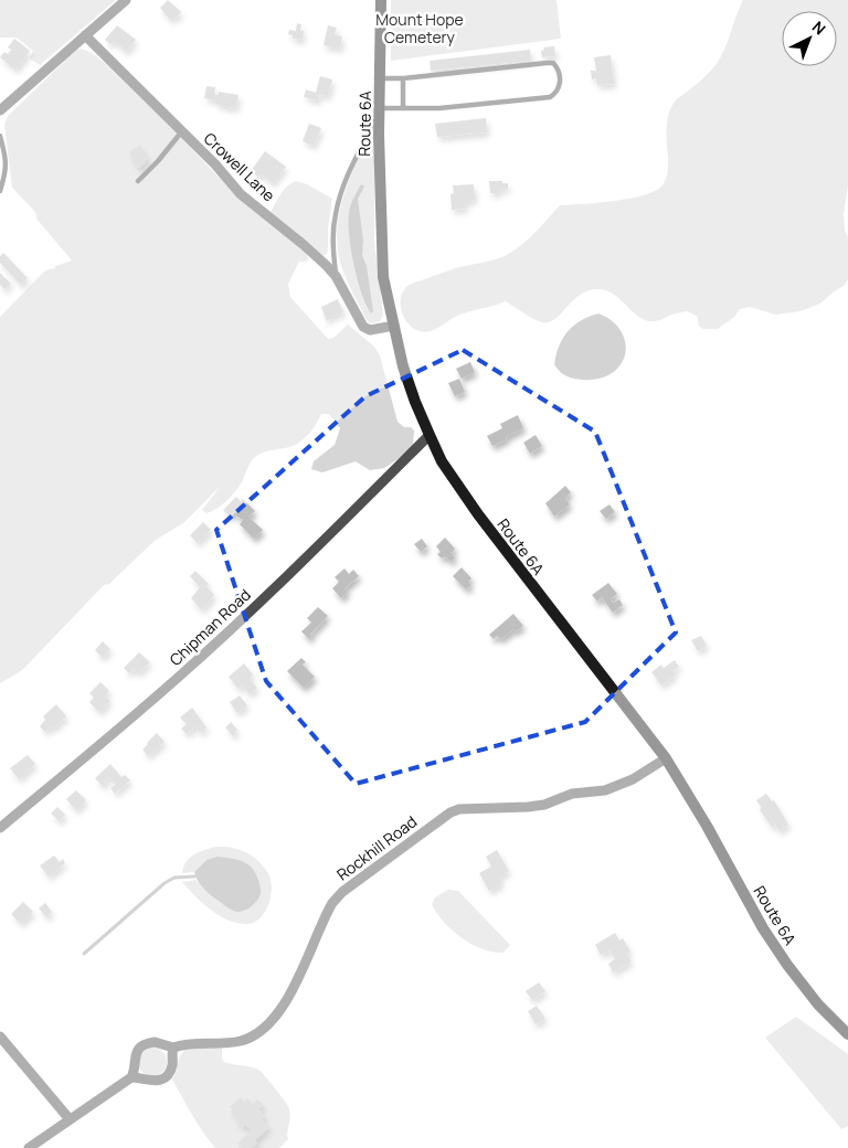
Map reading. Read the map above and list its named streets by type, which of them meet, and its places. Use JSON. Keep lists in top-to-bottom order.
{
  "streets": {
    "main road": ["Route 6A"],
    "street": ["Crowell Lane", "Chipman Road", "Rockhill Road"]
  },
  "crossings": [
    ["Route 6A", "Crowell Lane"],
    ["Route 6A", "Chipman Road"],
    ["Route 6A", "Rockhill Road"]
  ],
  "parks": ["Mount Hope Cemetery"],
  "north": "top right"
}
